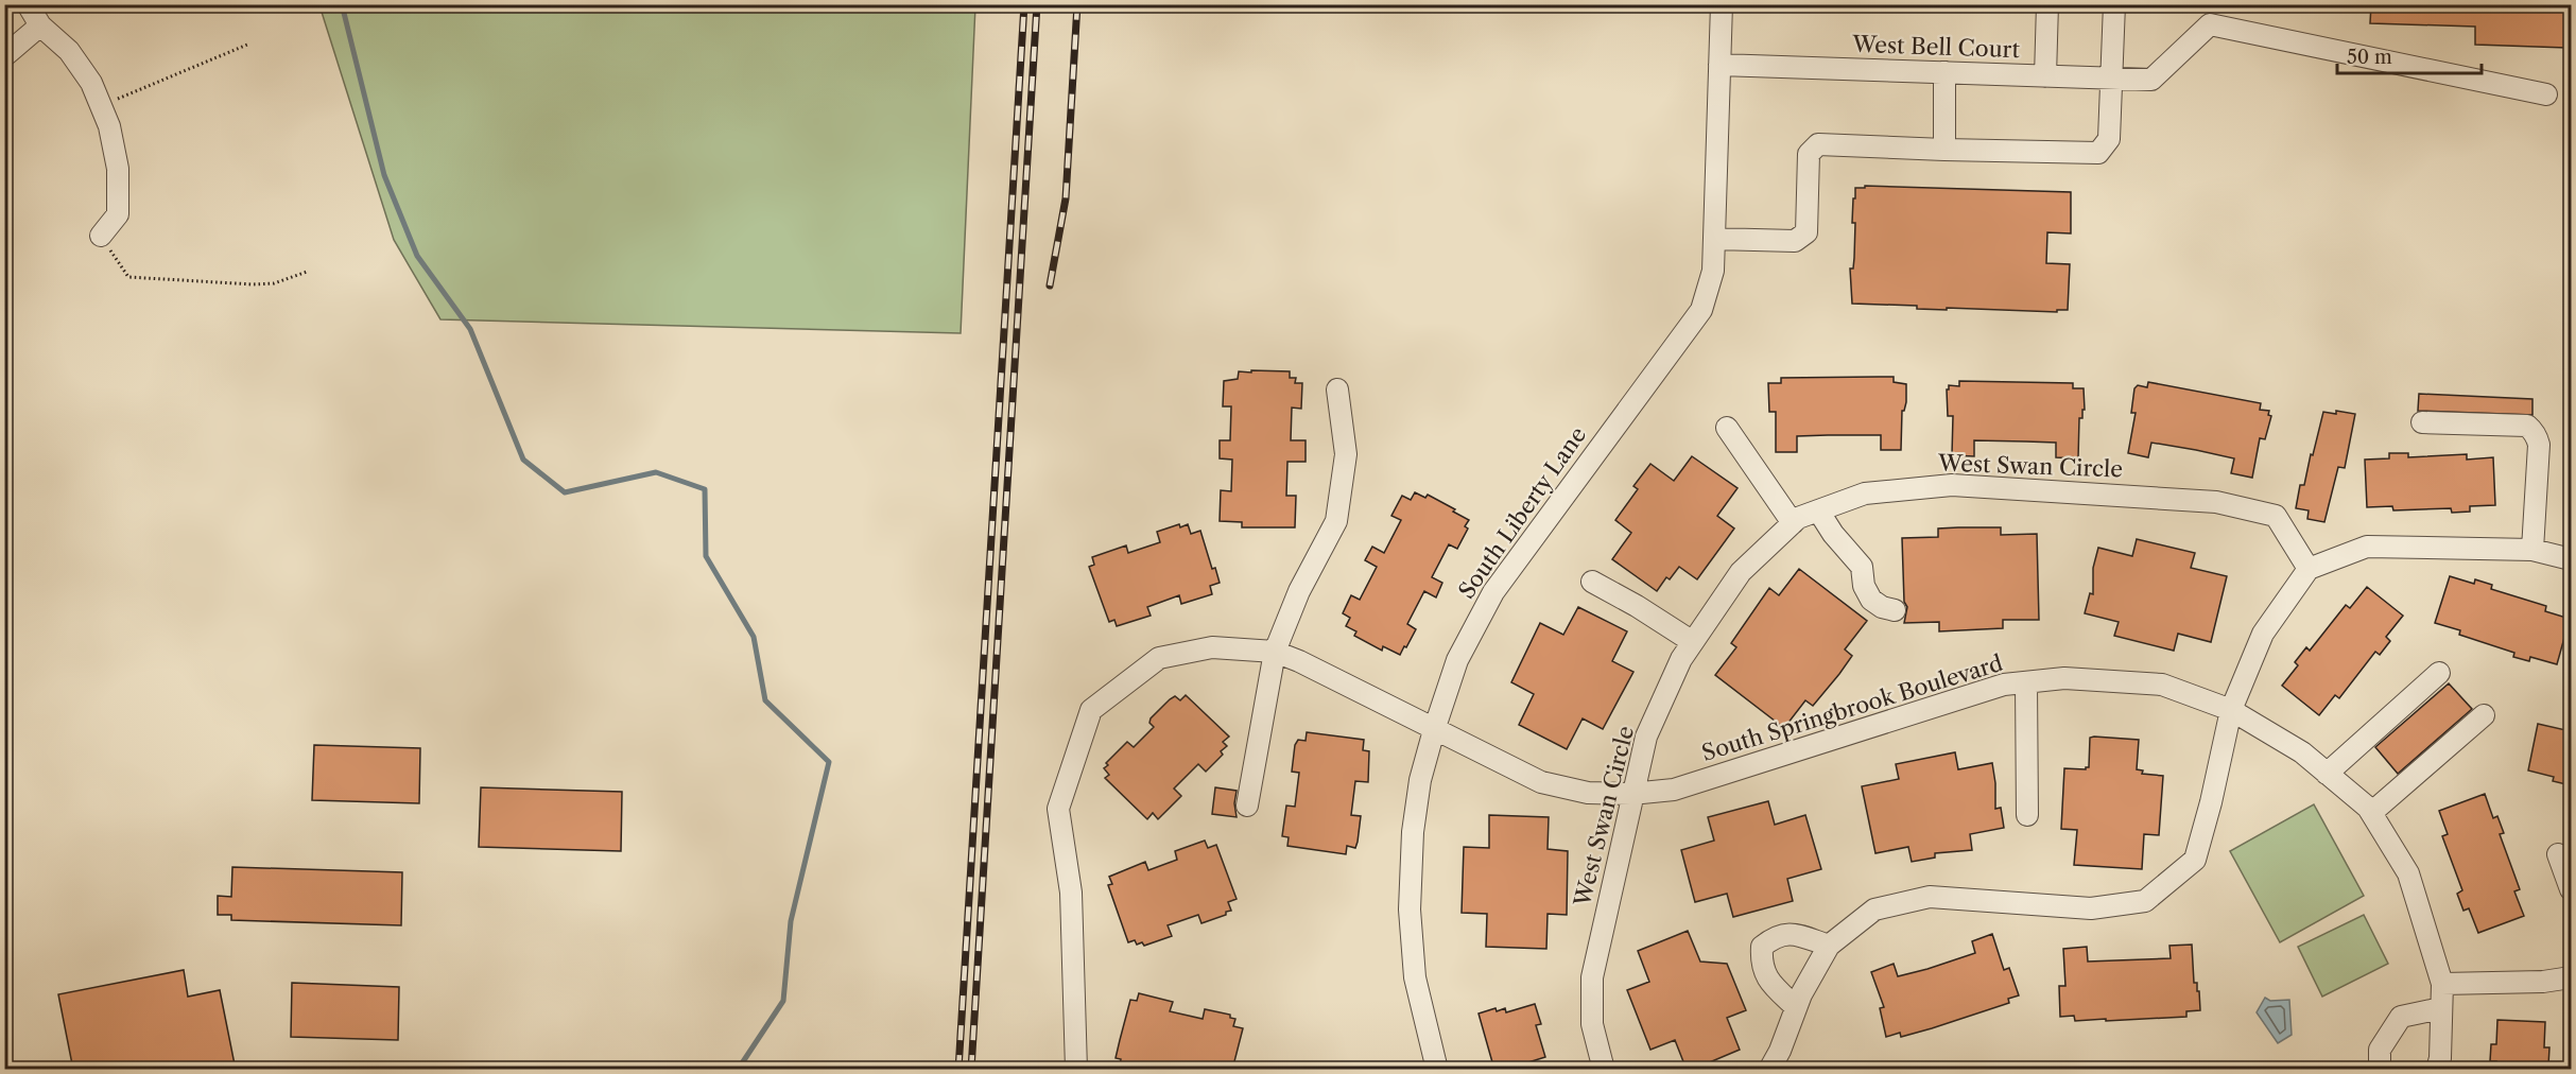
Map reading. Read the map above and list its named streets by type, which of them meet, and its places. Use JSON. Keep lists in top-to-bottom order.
{
  "streets": {
    "street": [
      "West Bell Court",
      "West Swan Circle",
      "South Liberty Lane",
      "South Springbrook Boulevard"
    ]
  },
  "crossings": [
    ["West Bell Court", "South Liberty Lane"],
    ["West Swan Circle", "South Springbrook Boulevard"],
    ["South Liberty Lane", "South Springbrook Boulevard"]
  ],
  "scale_bar": "50 m"
}
